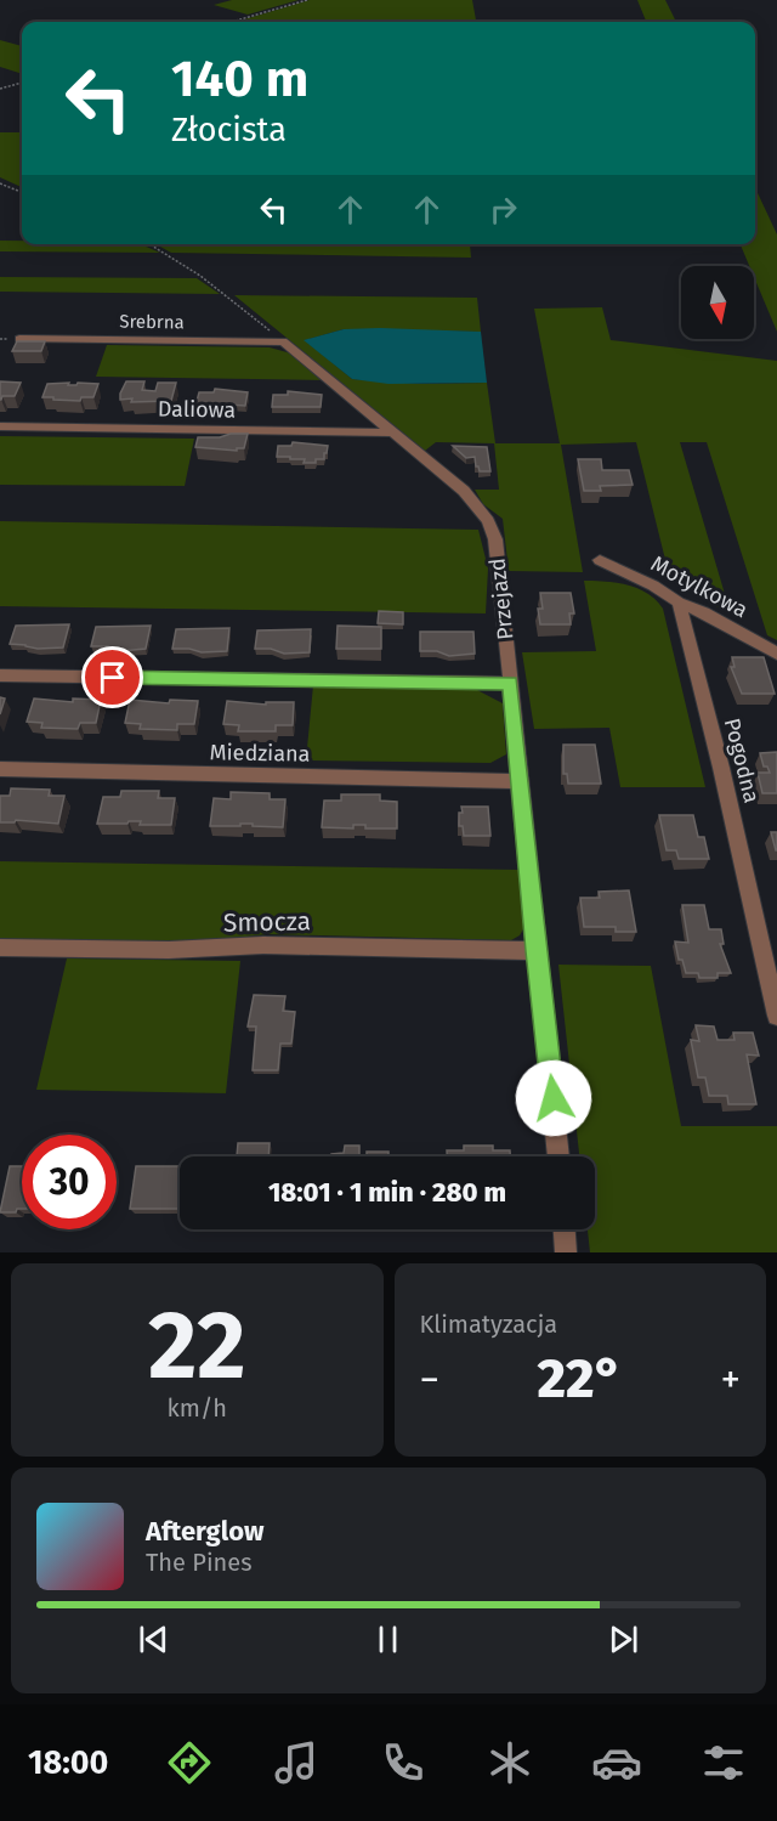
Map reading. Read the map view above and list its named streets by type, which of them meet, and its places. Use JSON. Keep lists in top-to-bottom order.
{
  "streets": {
    "street": [
      "Srebrna",
      "Daliowa",
      "Motylkowa",
      "Przejazd",
      "Miedziana",
      "Pogodna",
      "Smocza"
    ]
  },
  "crossings": [
    ["Srebrna", "Przejazd"],
    ["Daliowa", "Przejazd"],
    ["Motylkowa", "Pogodna"],
    ["Przejazd", "Miedziana"],
    ["Przejazd", "Smocza"]
  ],
  "north": "bottom",
  "page": {
    "turn": ["140 m", "Złocista"],
    "limit": "30",
    "trip": "18:01 · 1 min · 280 m",
    "tile": [
      ["22", "km/h"],
      "Klimatyzacja"
    ],
    "heat": ["−", "22°", "+"],
    "song": ["Afterglow", "The Pines"],
    "tabs": "18:00"
  }
}
